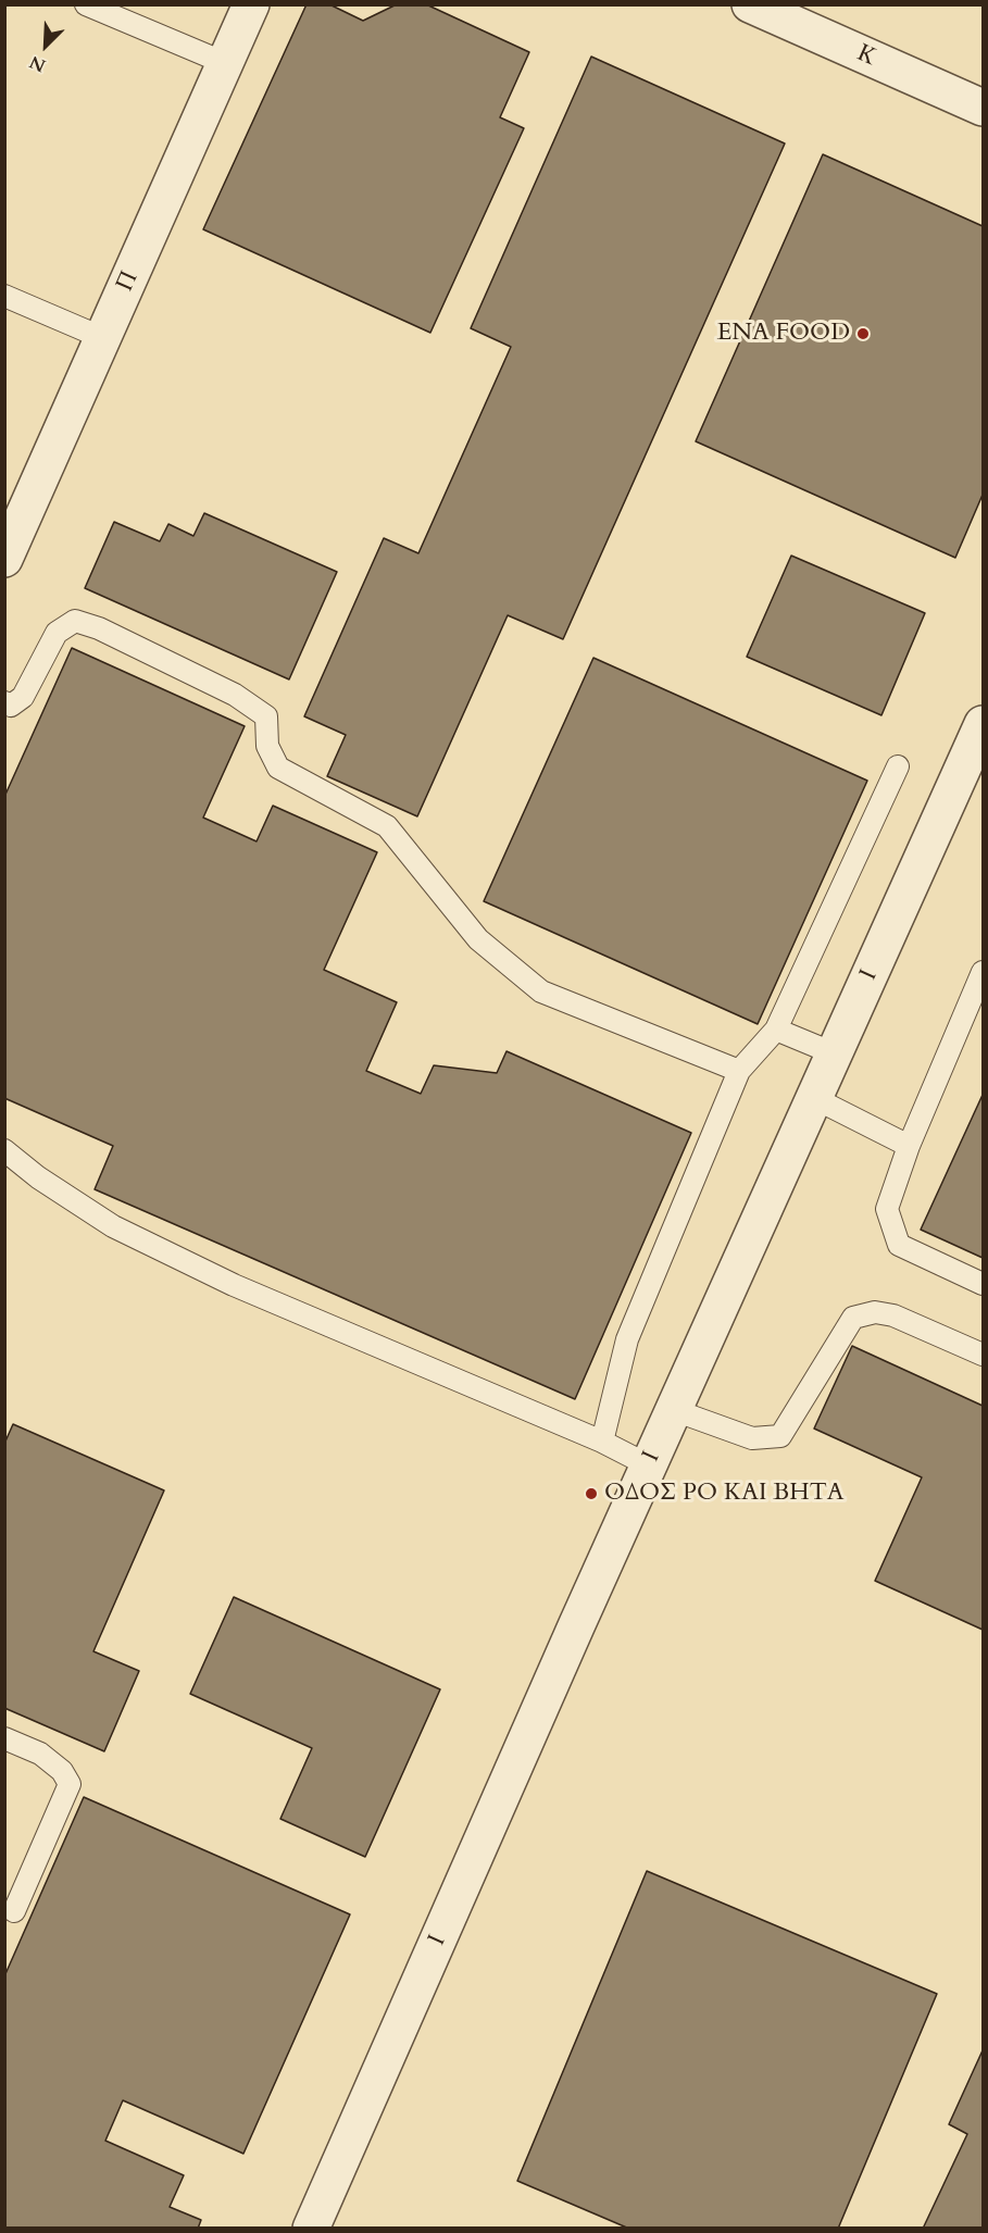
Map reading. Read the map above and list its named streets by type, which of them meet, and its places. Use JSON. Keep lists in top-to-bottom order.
{
  "streets": {
    "street": ["Κ", "Π", "Ι"]
  },
  "places": ["ENA FOOD", "ΟΔΟΣ ΡΟ ΚΑΙ ΒΗΤΑ"],
  "north": "bottom left"
}
